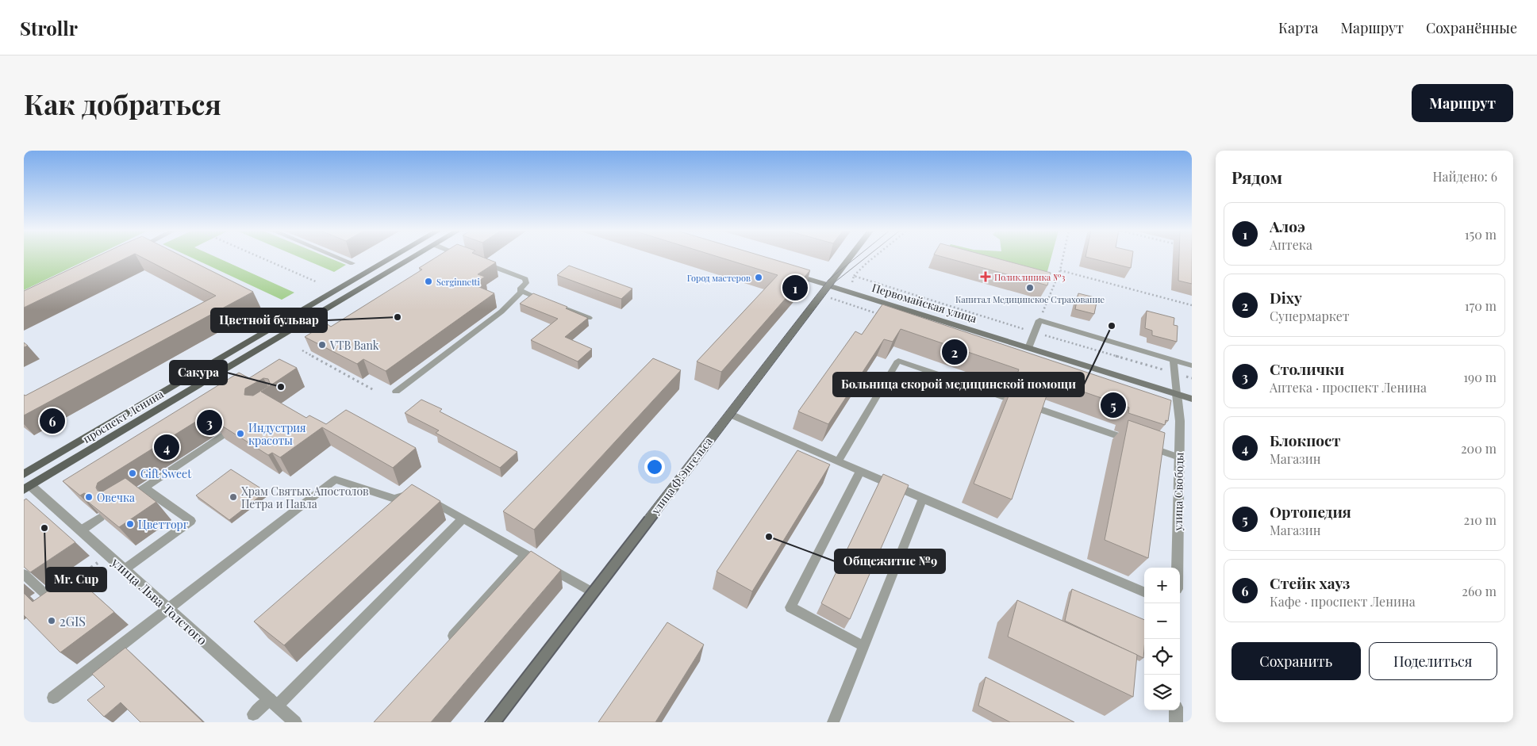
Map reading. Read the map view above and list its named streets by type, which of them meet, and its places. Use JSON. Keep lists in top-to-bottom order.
{
  "streets": {
    "main road": ["проспект Ленина"],
    "street": [
      "Первомайская улица",
      "улица Ф.Энгельса",
      "улица Свободы",
      "улица Льва Толстого"
    ]
  },
  "crossings": [
    ["Первомайская улица", "улица Ф.Энгельса"],
    ["Первомайская улица", "улица Свободы"],
    ["проспект Ленина", "улица Льва Толстого"]
  ],
  "places": {
    "health": ["Поликлиника №3"],
    "other": [
      "Город мастеров",
      "Serginnetti",
      "Капитал Медицинское Страхование",
      "Цветной бульвар",
      "Больница скорой медицинской помощи",
      "VTB Bank",
      "Сакура",
      "Индустрия красоты",
      "Gift Sweet",
      "Овечка",
      "Храм Святых Апостолов Петра и Павла",
      "Цветторг",
      "Mr. Cup",
      "Общежитие №9",
      "2GIS"
    ]
  },
  "page": {
    "header": "Strollr",
    "nav": ["Карта", "Маршрут", "Сохранённые"],
    "buttons": [
      "Маршрут",
      ["Сохранить", "Поделиться"]
    ],
    "title": "Как добраться",
    "heading": ["Рядом", "Найдено: 6"],
    "list": [
      {
        "mark": "1",
        "name": "Алоэ",
        "note": "Аптека",
        "value": "150 m"
      },
      {
        "mark": "2",
        "name": "Dixy",
        "note": "Супермаркет",
        "value": "170 m"
      },
      {
        "mark": "3",
        "name": "Столички",
        "note": "Аптека · проспект Ленина",
        "value": "190 m"
      },
      {
        "mark": "4",
        "name": "Блокпост",
        "note": "Магазин",
        "value": "200 m"
      },
      {
        "mark": "5",
        "name": "Ортопедия",
        "note": "Магазин",
        "value": "210 m"
      },
      {
        "mark": "6",
        "name": "Стейк хауз",
        "note": "Кафе · проспект Ленина",
        "value": "260 m"
      }
    ],
    "pins": [
      "1",
      "2",
      "5",
      "6",
      "3",
      "4"
    ],
    "map_buttons": ["+", "−"]
  }
}
